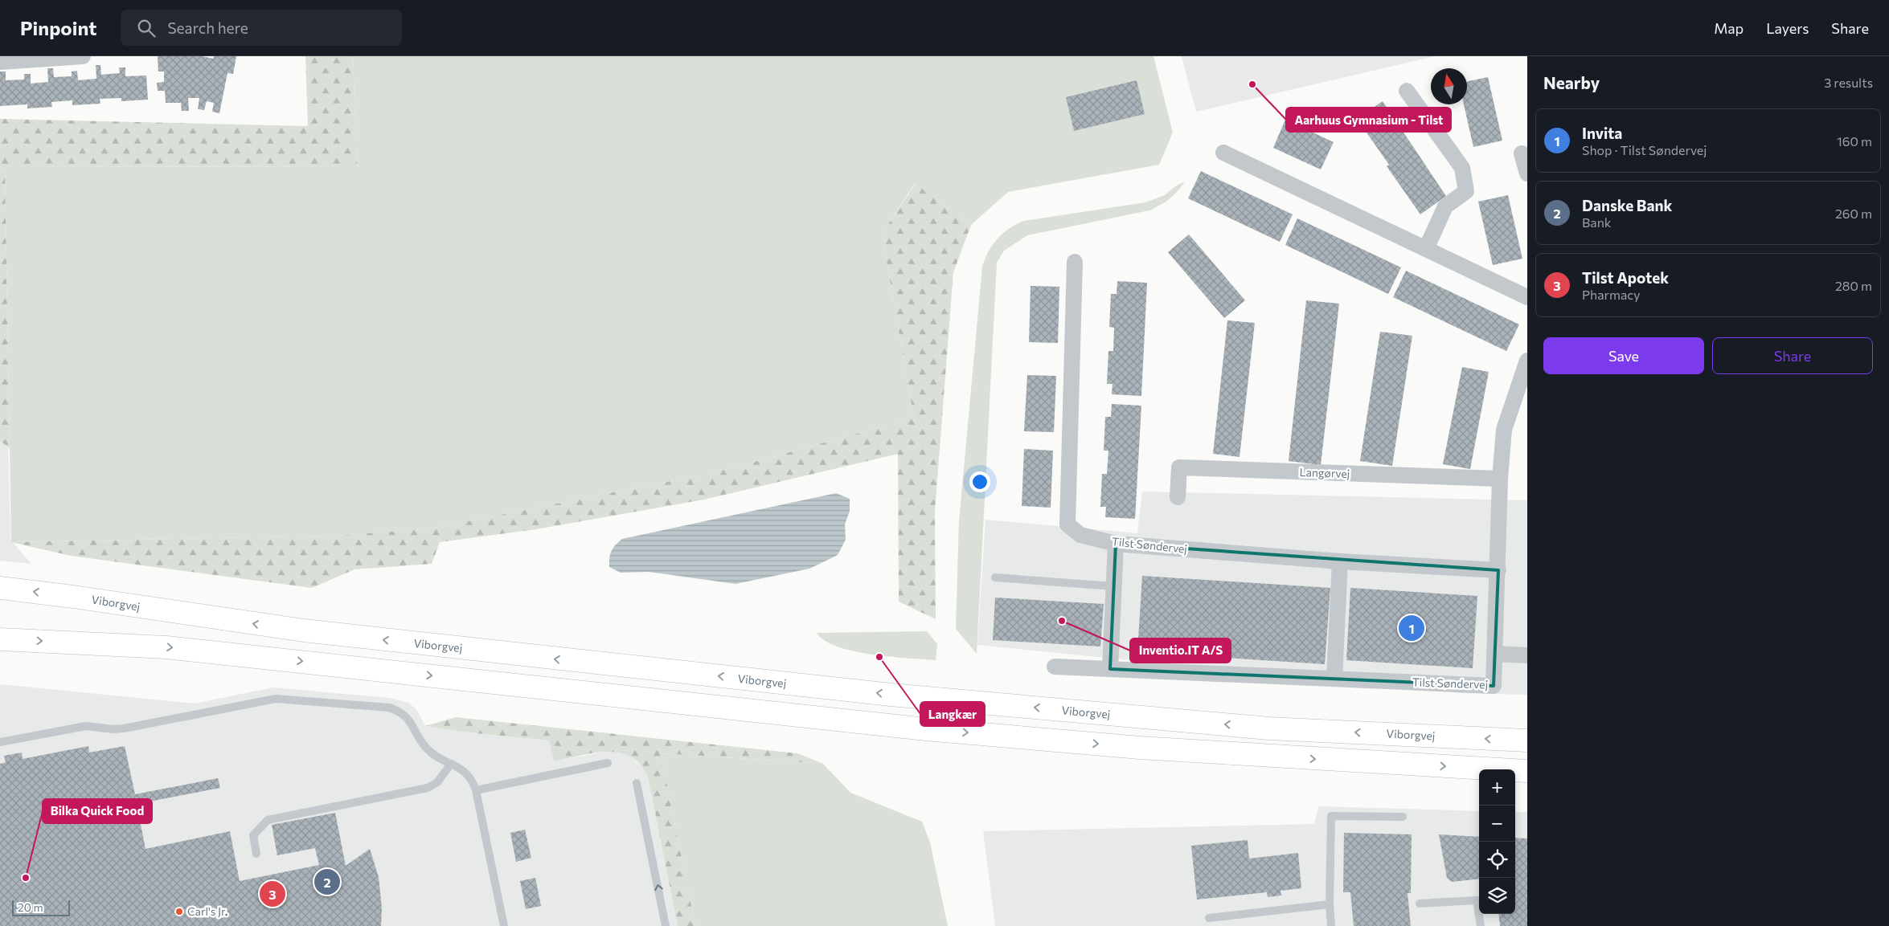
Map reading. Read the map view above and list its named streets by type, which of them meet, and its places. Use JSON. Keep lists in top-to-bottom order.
{
  "streets": {
    "main road": ["Viborgvej"],
    "street": ["Langørvej", "Tilst Søndervej"]
  },
  "places": [
    "Aarhuus Gymnasium - Tilst",
    "Inventio.IT A/S",
    "Langkær",
    "Bilka Quick Food",
    "Carl's Jr."
  ],
  "scale_bar": "20 m",
  "north": "top",
  "page": {
    "header": "Pinpoint",
    "search": "Search here",
    "nav": ["Map", "Layers", "Share"],
    "heading": ["Nearby", "3 results"],
    "list": [
      {
        "mark": "1",
        "name": "Invita",
        "note": "Shop · Tilst Søndervej",
        "value": "160 m"
      },
      {
        "mark": "2",
        "name": "Danske Bank",
        "note": "Bank",
        "value": "260 m"
      },
      {
        "mark": "3",
        "name": "Tilst Apotek",
        "note": "Pharmacy",
        "value": "280 m"
      }
    ],
    "buttons": ["Save", "Share"],
    "pins": ["1", "2", "3"],
    "map_buttons": ["+", "−"],
    "scale": "20 m"
  }
}
